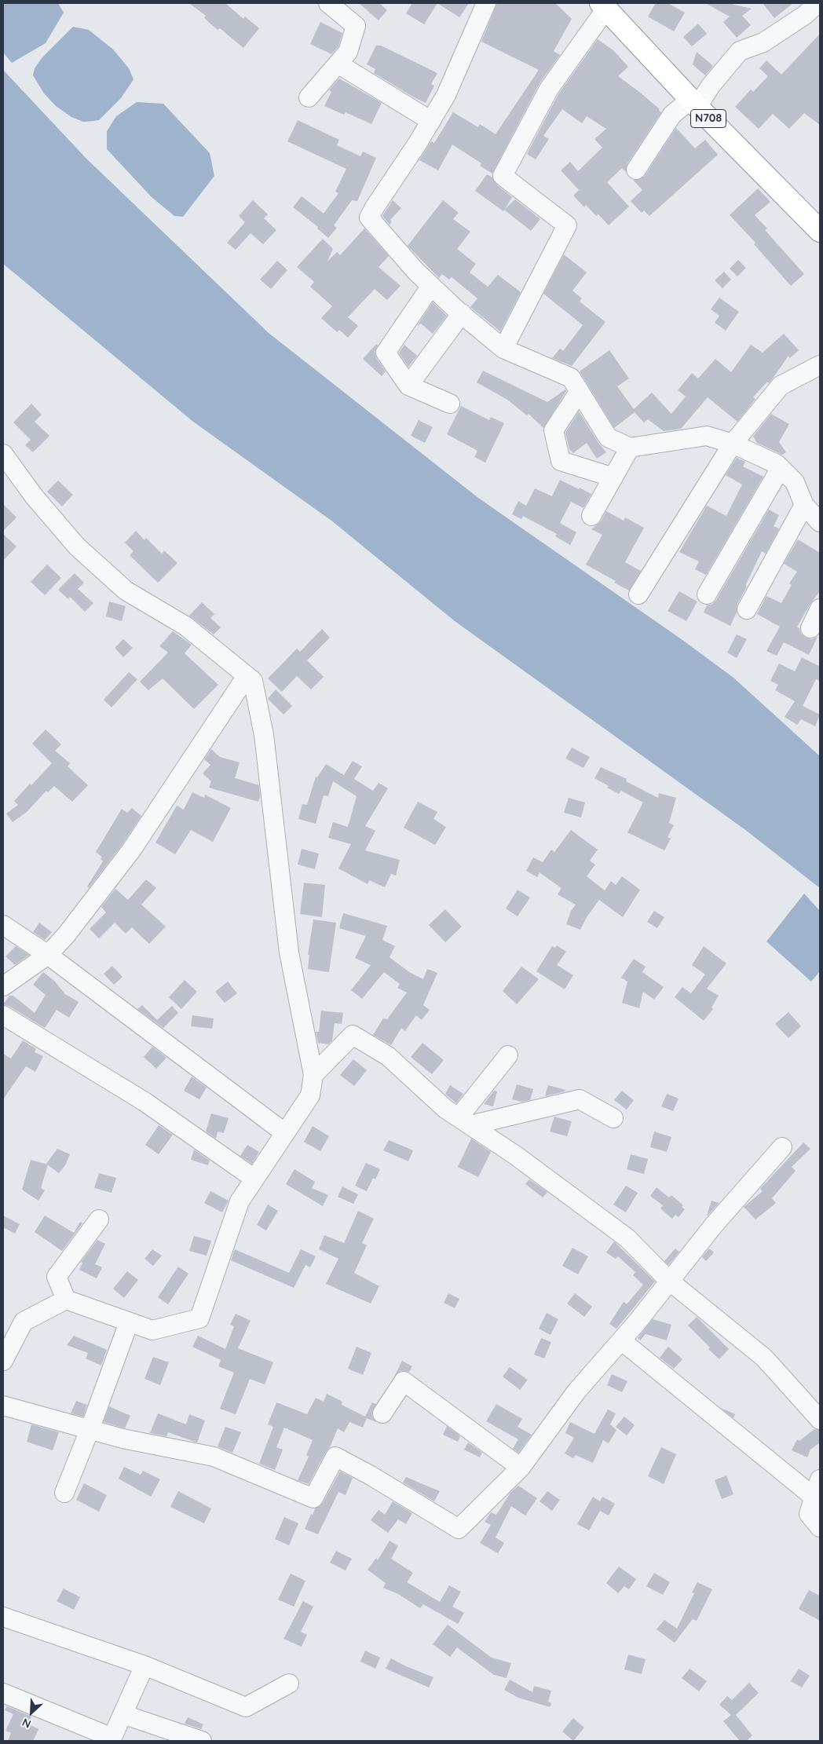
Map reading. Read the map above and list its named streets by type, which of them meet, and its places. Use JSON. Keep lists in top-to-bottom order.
{
  "streets": {
    "highway": ["N708"]
  },
  "north": "bottom left"
}
